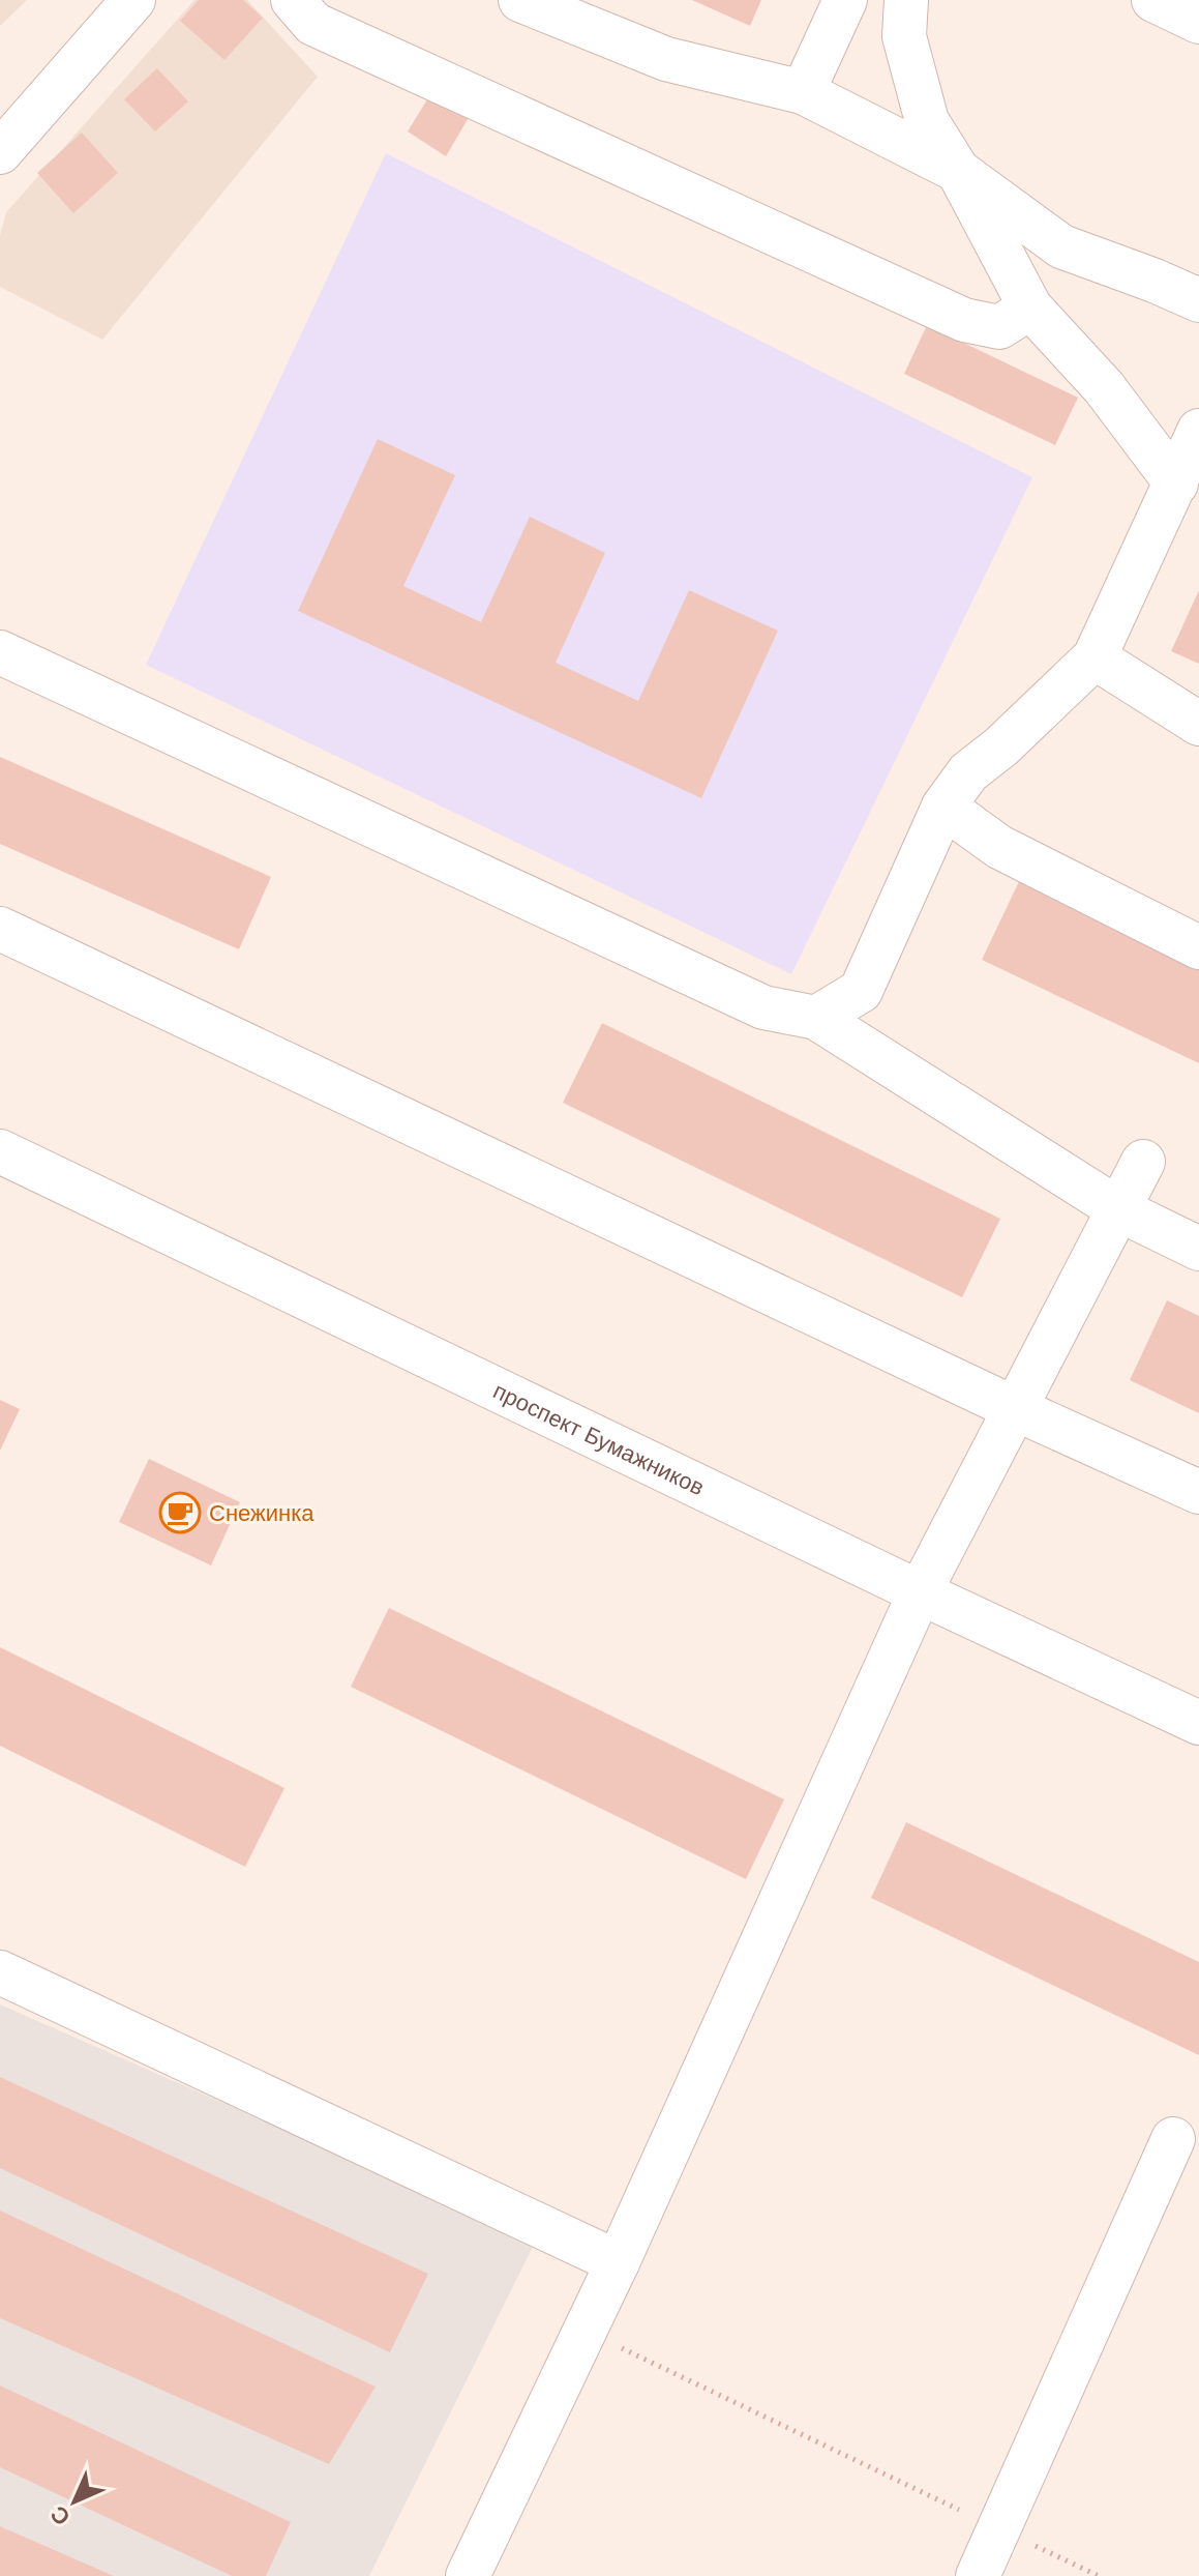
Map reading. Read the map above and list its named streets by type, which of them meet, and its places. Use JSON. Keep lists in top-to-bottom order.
{
  "streets": {
    "street": ["проспект Бумажников"]
  },
  "places": {
    "cafe": ["Снежинка"]
  },
  "north": "bottom left"
}
